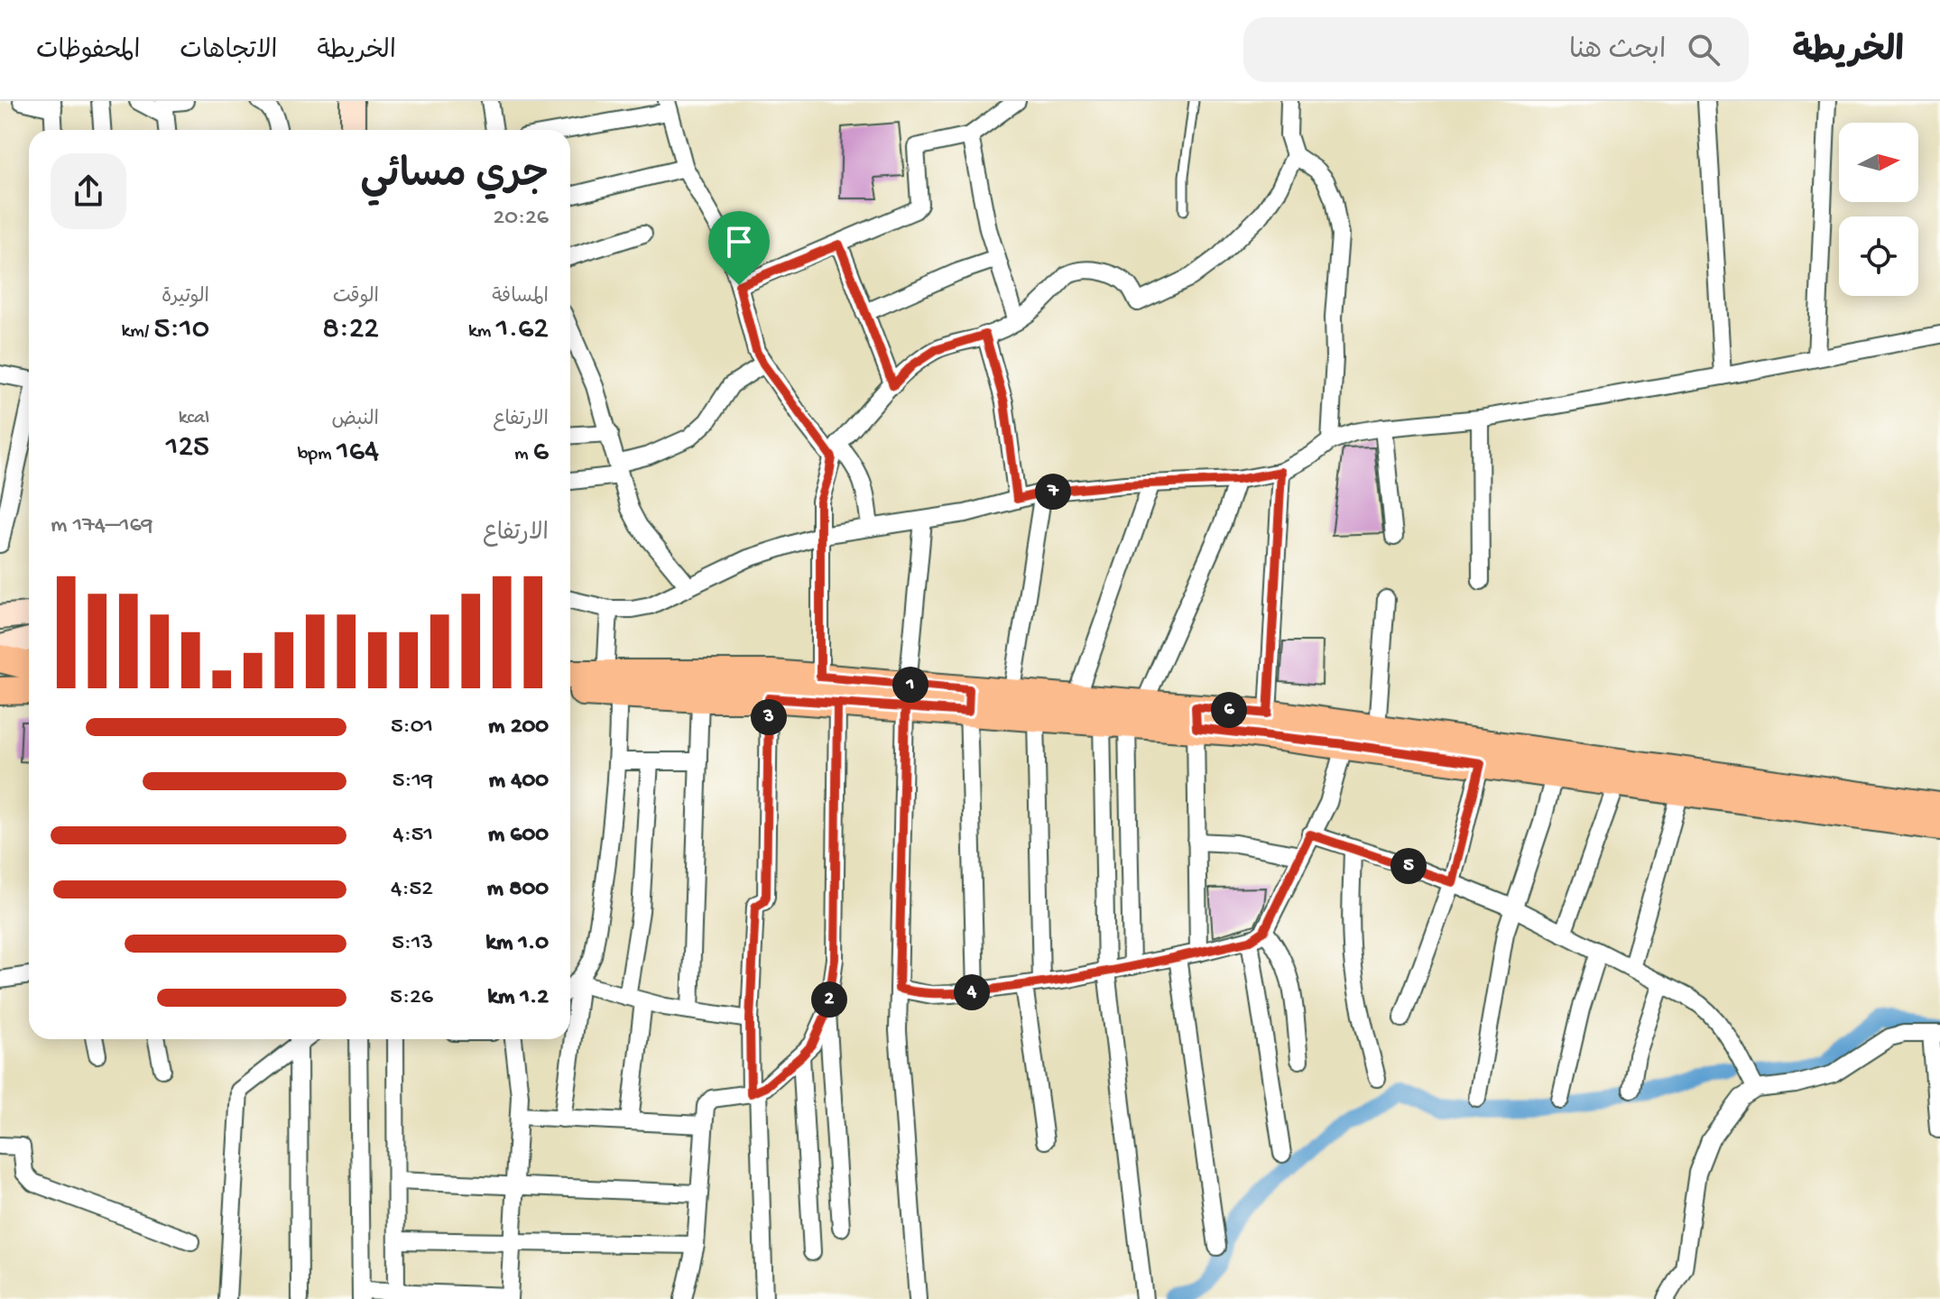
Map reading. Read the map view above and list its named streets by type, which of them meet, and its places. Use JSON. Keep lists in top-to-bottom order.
{
  "north": "right",
  "page": {
    "header": "الخريطة",
    "search": "ابحث هنا",
    "nav": ["الخريطة", "الاتجاهات", "المحفوظات"],
    "heading": ["جري مسائي", "20:26"],
    "stats": [
      ["المسافة", "1.62 km"],
      ["الوقت", "8:22"],
      ["الوتيرة", "5:10 /km"],
      ["الارتفاع", "6 m"],
      ["النبض", "164 bpm"],
      ["kcal", "125"]
    ],
    "pins": [
      "7",
      "1",
      "6",
      "3",
      "5",
      "4",
      "2"
    ],
    "chart": ["الارتفاع", "169–174 m"],
    "list": [
      {
        "name": "200 m",
        "note": "5:01"
      },
      {
        "name": "400 m",
        "note": "5:19"
      },
      {
        "name": "600 m",
        "note": "4:51"
      },
      {
        "name": "800 m",
        "note": "4:52"
      },
      {
        "name": "1.0 km",
        "note": "5:13"
      },
      {
        "name": "1.2 km",
        "note": "5:26"
      }
    ]
  }
}
